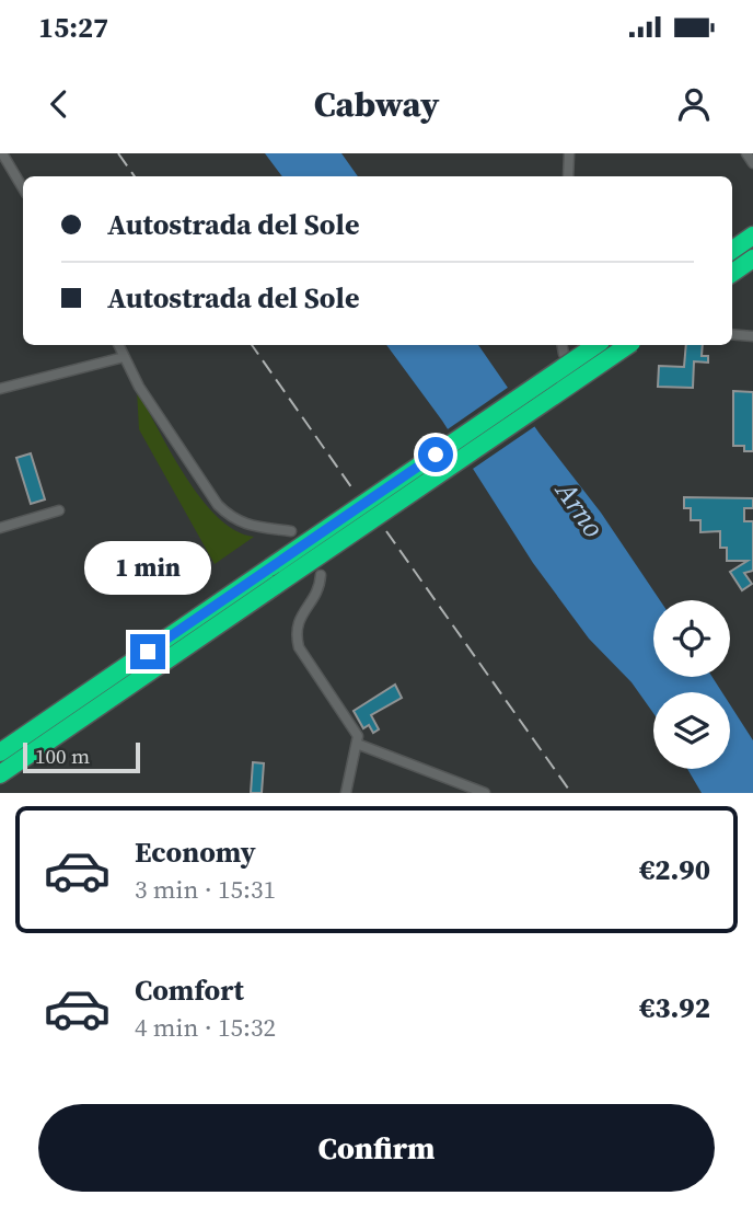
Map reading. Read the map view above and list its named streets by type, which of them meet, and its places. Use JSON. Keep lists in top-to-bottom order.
{
  "water": ["Arno"],
  "scale_bar": "100 m",
  "page": {
    "status": "15:27",
    "header": "Cabway",
    "banner": ["Autostrada del Sole", "Autostrada del Sole"],
    "bubble": "1 min",
    "scale": "100 m",
    "list": [
      {
        "name": "Economy",
        "note": "3 min · 15:31",
        "value": "€2.90"
      },
      {
        "name": "Comfort",
        "note": "4 min · 15:32",
        "value": "€3.92"
      }
    ],
    "buttons": "Confirm"
  }
}
